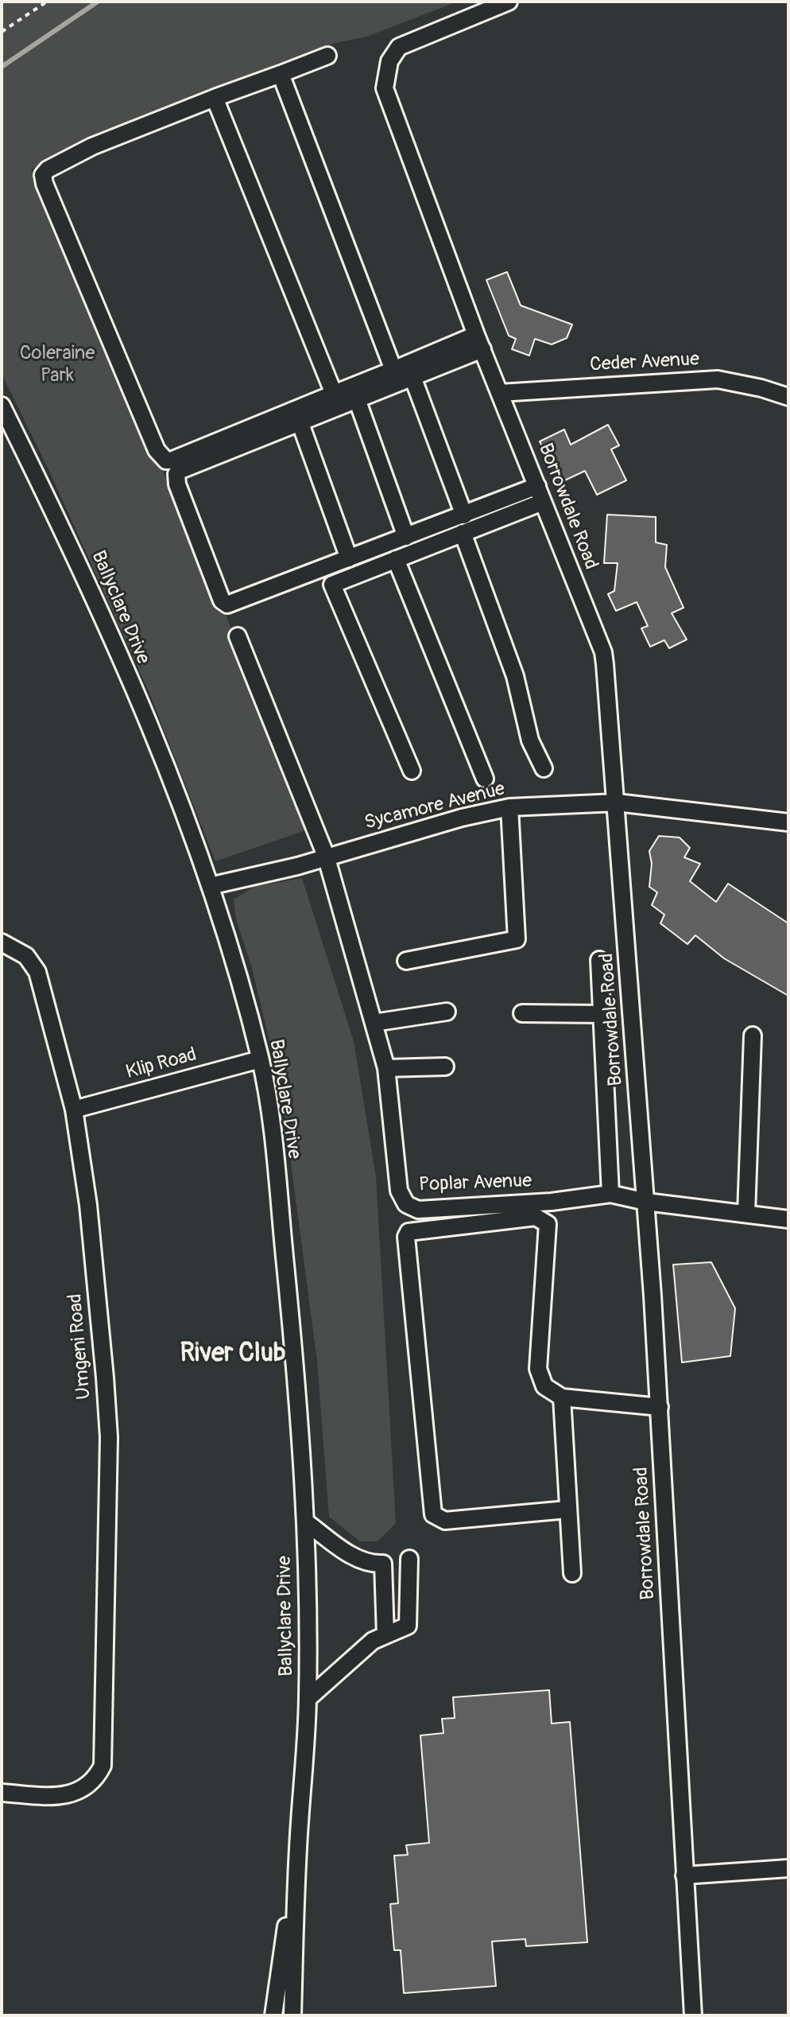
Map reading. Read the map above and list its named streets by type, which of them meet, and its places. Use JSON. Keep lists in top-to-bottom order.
{
  "streets": {
    "street": [
      "Ceder Avenue",
      "Borrowdale Road",
      "Ballyclare Drive",
      "Sycamore Avenue",
      "Klip Road",
      "Poplar Avenue",
      "Umgeni Road"
    ]
  },
  "crossings": [
    ["Ceder Avenue", "Borrowdale Road"],
    ["Borrowdale Road", "Sycamore Avenue"],
    ["Borrowdale Road", "Poplar Avenue"],
    ["Ballyclare Drive", "Sycamore Avenue"],
    ["Ballyclare Drive", "Klip Road"],
    ["Sycamore Avenue", "Poplar Avenue"],
    ["Klip Road", "Umgeni Road"]
  ],
  "districts": ["River Club"],
  "parks": ["Coleraine Park"]
}
